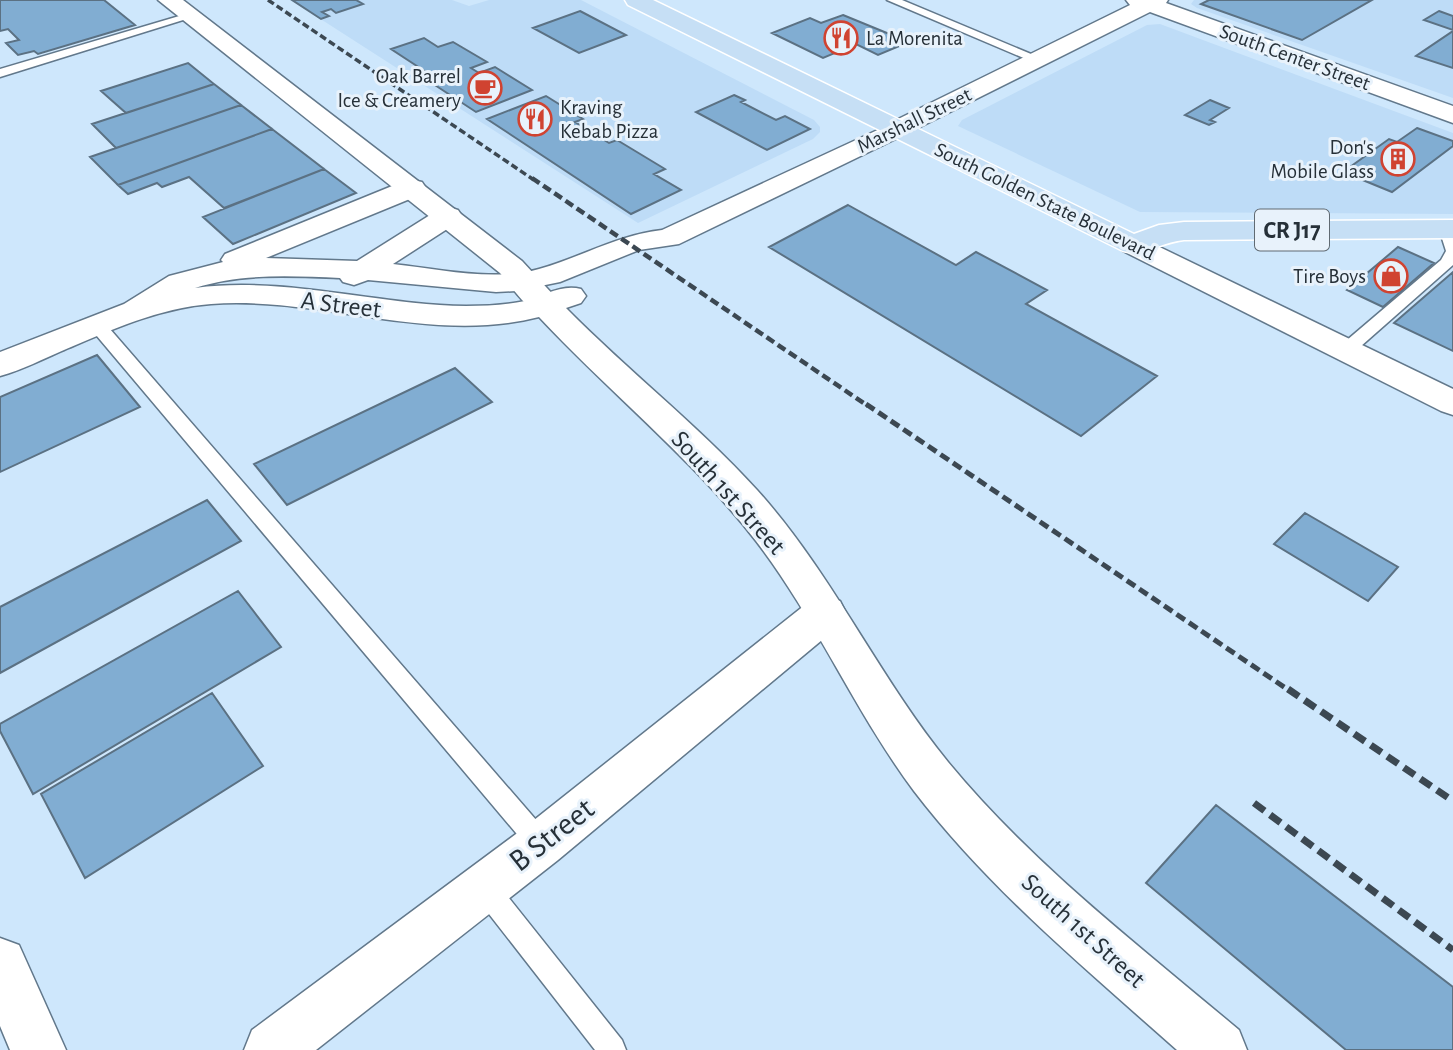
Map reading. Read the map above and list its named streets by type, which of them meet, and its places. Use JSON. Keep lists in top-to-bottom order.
{
  "streets": {
    "main road": ["South Golden State Boulevard", "CR J17"],
    "street": [
      "South Center Street",
      "Marshall Street",
      "A Street",
      "South 1st Street",
      "B Street"
    ]
  },
  "crossings": [
    ["South Center Street", "Marshall Street"],
    ["Marshall Street", "South Golden State Boulevard"],
    ["Marshall Street", "A Street"],
    ["Marshall Street", "South 1st Street"],
    ["South Golden State Boulevard", "CR J17"],
    ["A Street", "South 1st Street"],
    ["South 1st Street", "B Street"]
  ],
  "places": {
    "restaurant": ["La Morenita", "Kraving Kebab Pizza"],
    "cafe": ["Oak Barrel Ice & Creamery"],
    "building": ["Don's Mobile Glass"],
    "shop": ["Tire Boys"]
  }
}
